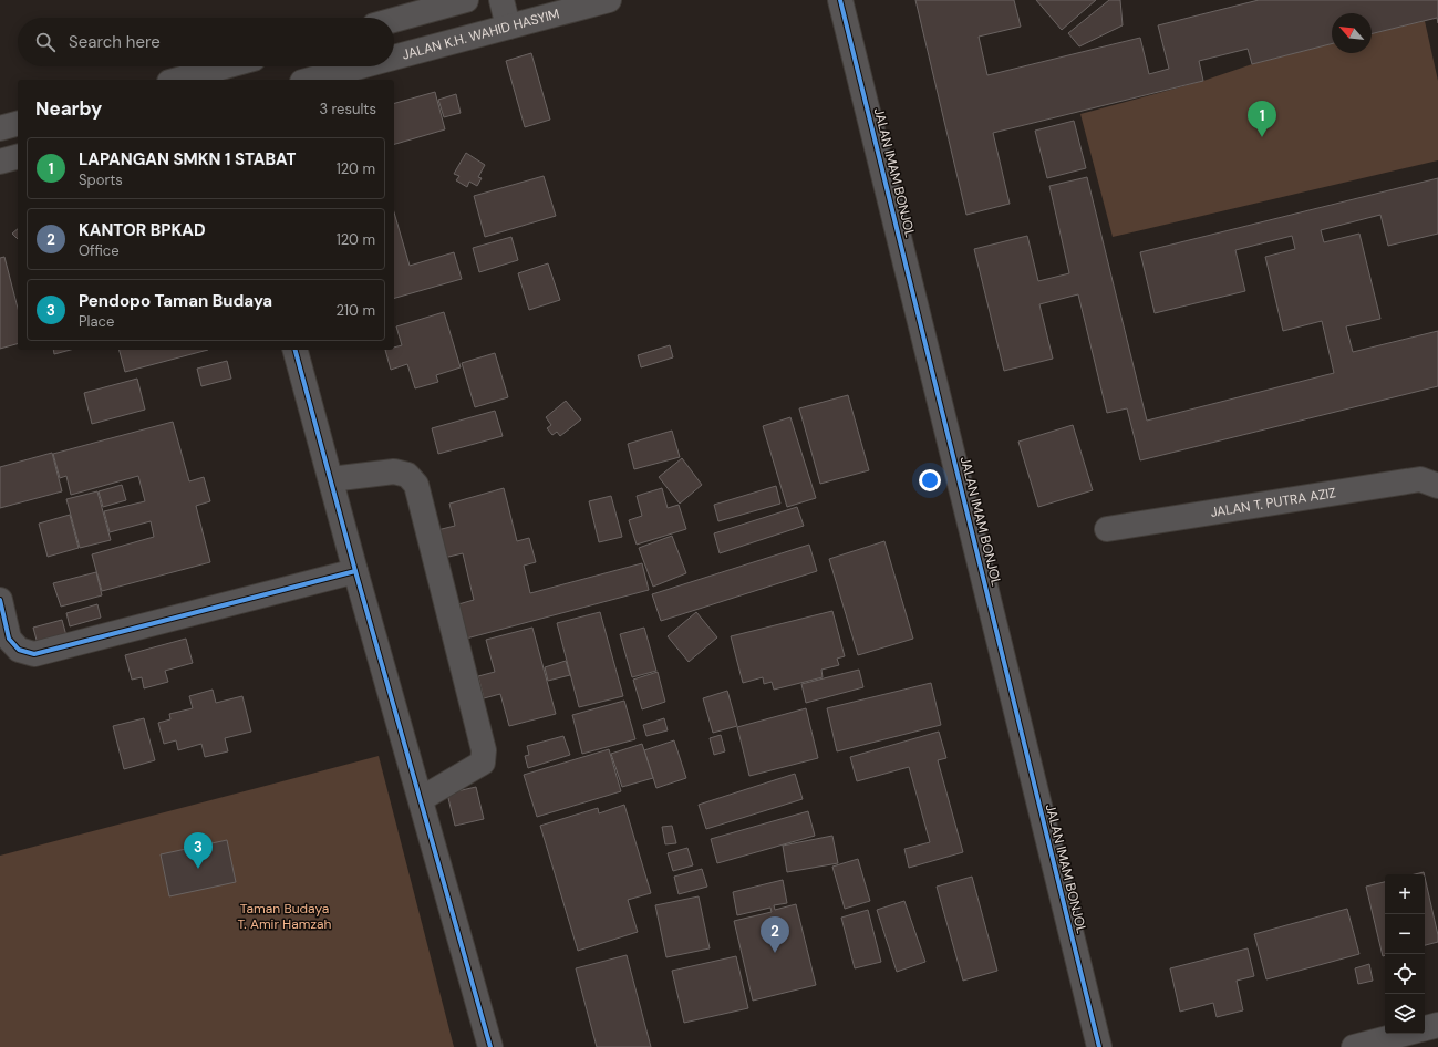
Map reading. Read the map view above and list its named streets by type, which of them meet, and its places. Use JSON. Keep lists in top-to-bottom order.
{
  "streets": {
    "street": ["JALAN K.H. WAHID HASYIM", "JALAN IMAM BONJOL", "JALAN T. PUTRA AZIZ"]
  },
  "parks": ["Taman Budaya T. Amir Hamzah"],
  "north": "top left",
  "page": {
    "search": "Search here",
    "heading": ["Nearby", "3 results"],
    "pins": ["1", "3", "2"],
    "list": [
      {
        "mark": "1",
        "name": "LAPANGAN SMKN 1 STABAT",
        "note": "Sports",
        "value": "120 m"
      },
      {
        "mark": "2",
        "name": "KANTOR BPKAD",
        "note": "Office",
        "value": "120 m"
      },
      {
        "mark": "3",
        "name": "Pendopo Taman Budaya",
        "note": "Place",
        "value": "210 m"
      }
    ],
    "map_buttons": ["+", "−"]
  }
}
